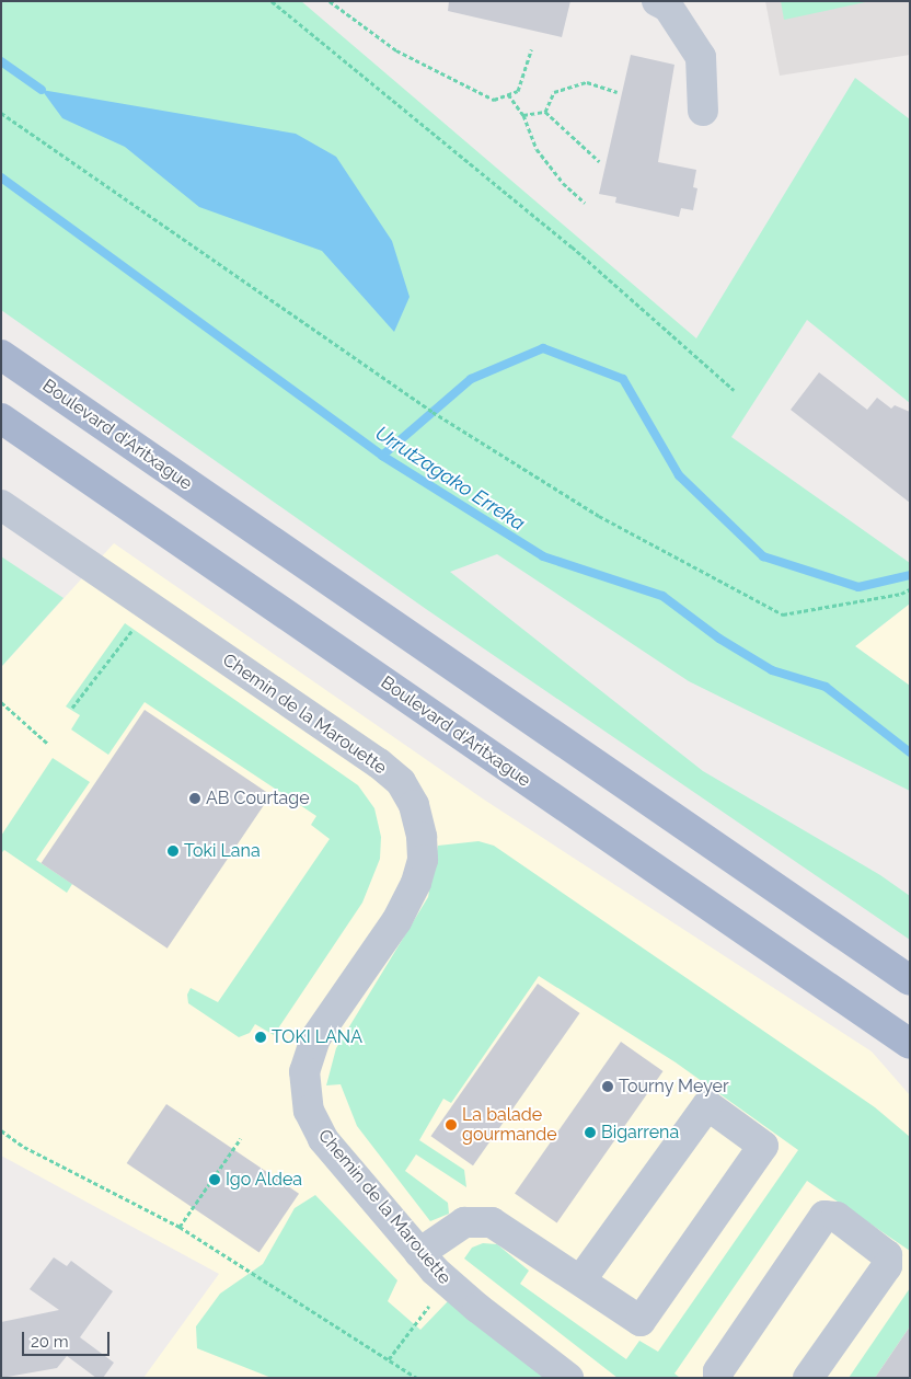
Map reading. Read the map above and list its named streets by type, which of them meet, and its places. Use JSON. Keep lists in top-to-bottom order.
{
  "streets": {
    "main road": ["Boulevard d'Aritxague"],
    "street": ["Chemin de la Marouette"]
  },
  "water": ["Urrutzagako Erreka"],
  "places": [
    "AB Courtage",
    "Toki Lana",
    "TOKI LANA",
    "Tourny Meyer",
    "La balade gourmande",
    "Bigarrena",
    "Igo Aldea"
  ],
  "scale_bar": "20 m"
}
